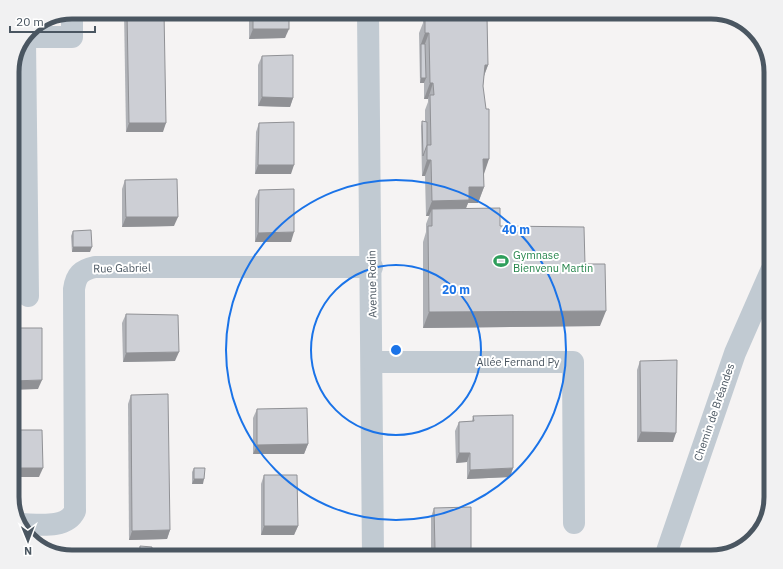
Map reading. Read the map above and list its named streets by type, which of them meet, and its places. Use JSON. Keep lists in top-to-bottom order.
{
  "streets": {
    "street": [
      "Rue Gabriel",
      "Avenue Rodin",
      "Allée Fernand Py",
      "Chemin de Bréandes"
    ]
  },
  "crossings": [
    ["Rue Gabriel", "Avenue Rodin"],
    ["Avenue Rodin", "Allée Fernand Py"]
  ],
  "places": {
    "sports": ["Gymnase Bienvenu Martin"]
  },
  "scale_bar": "20 m",
  "north": "bottom",
  "rings": ["40 m", "20 m"]
}
